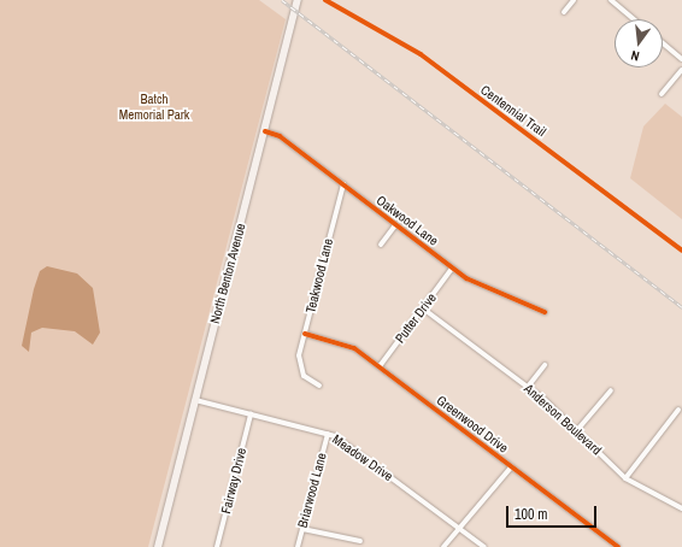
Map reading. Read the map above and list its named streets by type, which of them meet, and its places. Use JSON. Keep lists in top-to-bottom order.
{
  "streets": {
    "main road": ["North Benton Avenue"],
    "street": [
      "Oakwood Lane",
      "Teakwood Lane",
      "Putter Drive",
      "Anderson Boulevard",
      "Greenwood Drive",
      "Meadow Drive",
      "Fairway Drive",
      "Briarwood Lane"
    ],
    "cycle path": ["Centennial Trail"]
  },
  "crossings": [
    ["Oakwood Lane", "North Benton Avenue"],
    ["Oakwood Lane", "Teakwood Lane"],
    ["Oakwood Lane", "Putter Drive"],
    ["North Benton Avenue", "Meadow Drive"],
    ["Teakwood Lane", "Greenwood Drive"],
    ["Putter Drive", "Anderson Boulevard"],
    ["Putter Drive", "Greenwood Drive"],
    ["Meadow Drive", "Fairway Drive"],
    ["Meadow Drive", "Briarwood Lane"]
  ],
  "parks": ["Batch Memorial Park"],
  "scale_bar": "100 m",
  "north": "bottom"
}
